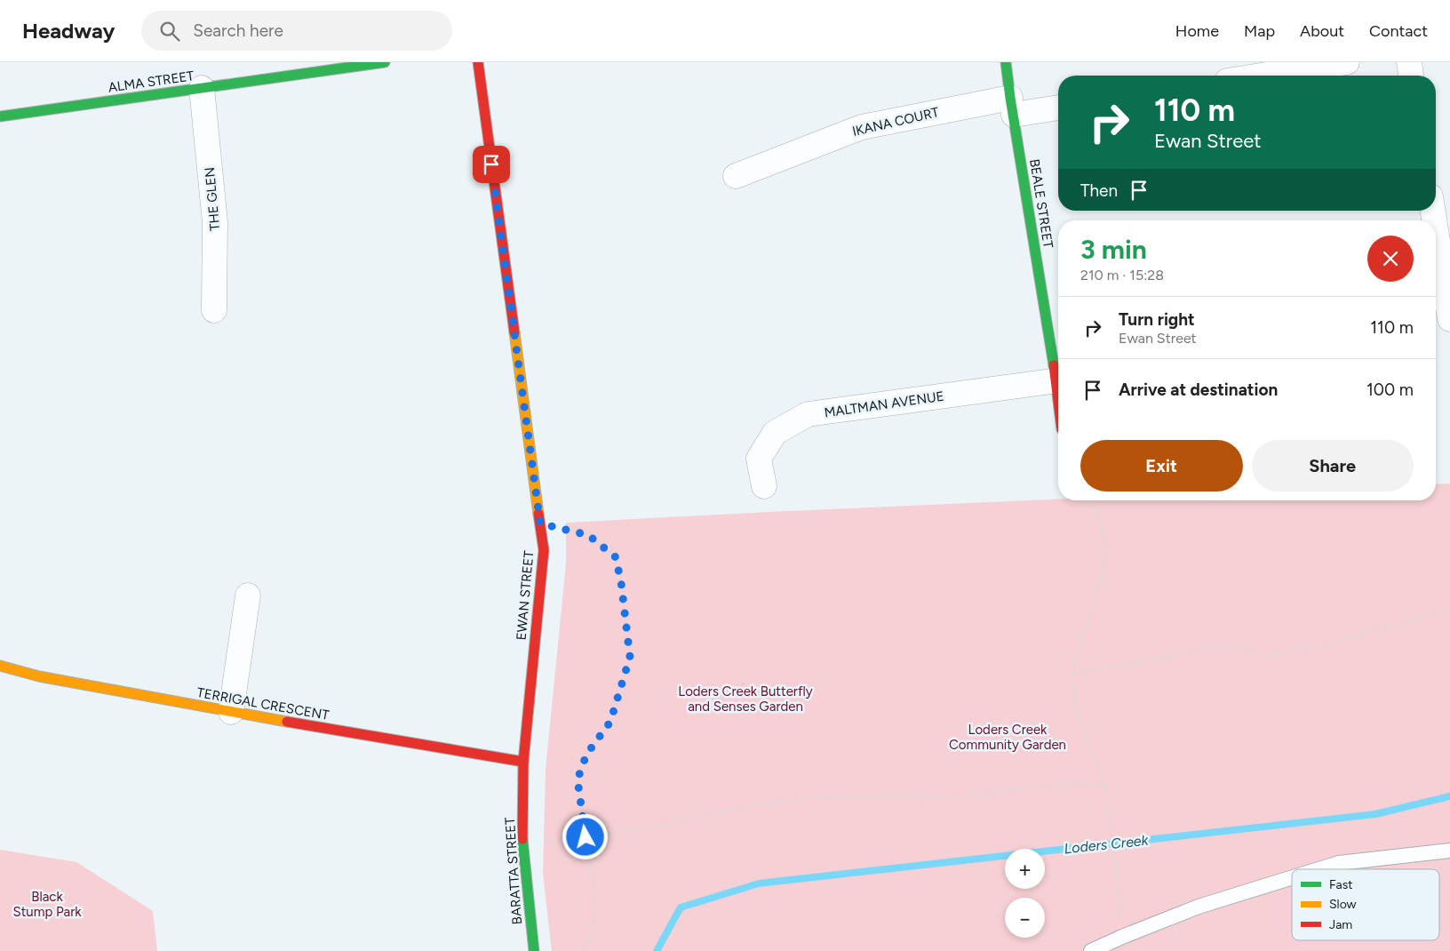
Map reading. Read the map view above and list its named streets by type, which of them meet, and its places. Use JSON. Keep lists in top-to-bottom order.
{
  "streets": {
    "street": [
      "ALMA STREET",
      "IKANA COURT",
      "THE GLEN",
      "BEALE STREET",
      "MALTMAN AVENUE",
      "EWAN STREET",
      "TERRIGAL CRESCENT",
      "BARATTA STREET"
    ]
  },
  "crossings": [
    ["ALMA STREET", "THE GLEN"],
    ["IKANA COURT", "BEALE STREET"],
    ["EWAN STREET", "TERRIGAL CRESCENT"],
    ["EWAN STREET", "BARATTA STREET"],
    ["TERRIGAL CRESCENT", "BARATTA STREET"]
  ],
  "water": ["Loders Creek"],
  "parks": ["Loders Creek Butterfly and Senses Garden", "Loders Creek Community Garden", "Black Stump Park"],
  "legend": ["Fast", "Slow", "Jam"],
  "page": {
    "header": "Headway",
    "search": "Search here",
    "nav": [
      "Home",
      "Map",
      "About",
      "Contact"
    ],
    "turn": ["110 m", "Ewan Street"],
    "then": "Then",
    "heading": ["3 min", "210 m · 15:28"],
    "list": [
      {
        "name": "Turn right",
        "note": "Ewan Street",
        "value": "110 m"
      },
      {
        "name": "Arrive at destination",
        "value": "100 m"
      }
    ],
    "buttons": ["Exit", "Share"],
    "map_buttons": ["+", "−"]
  }
}
